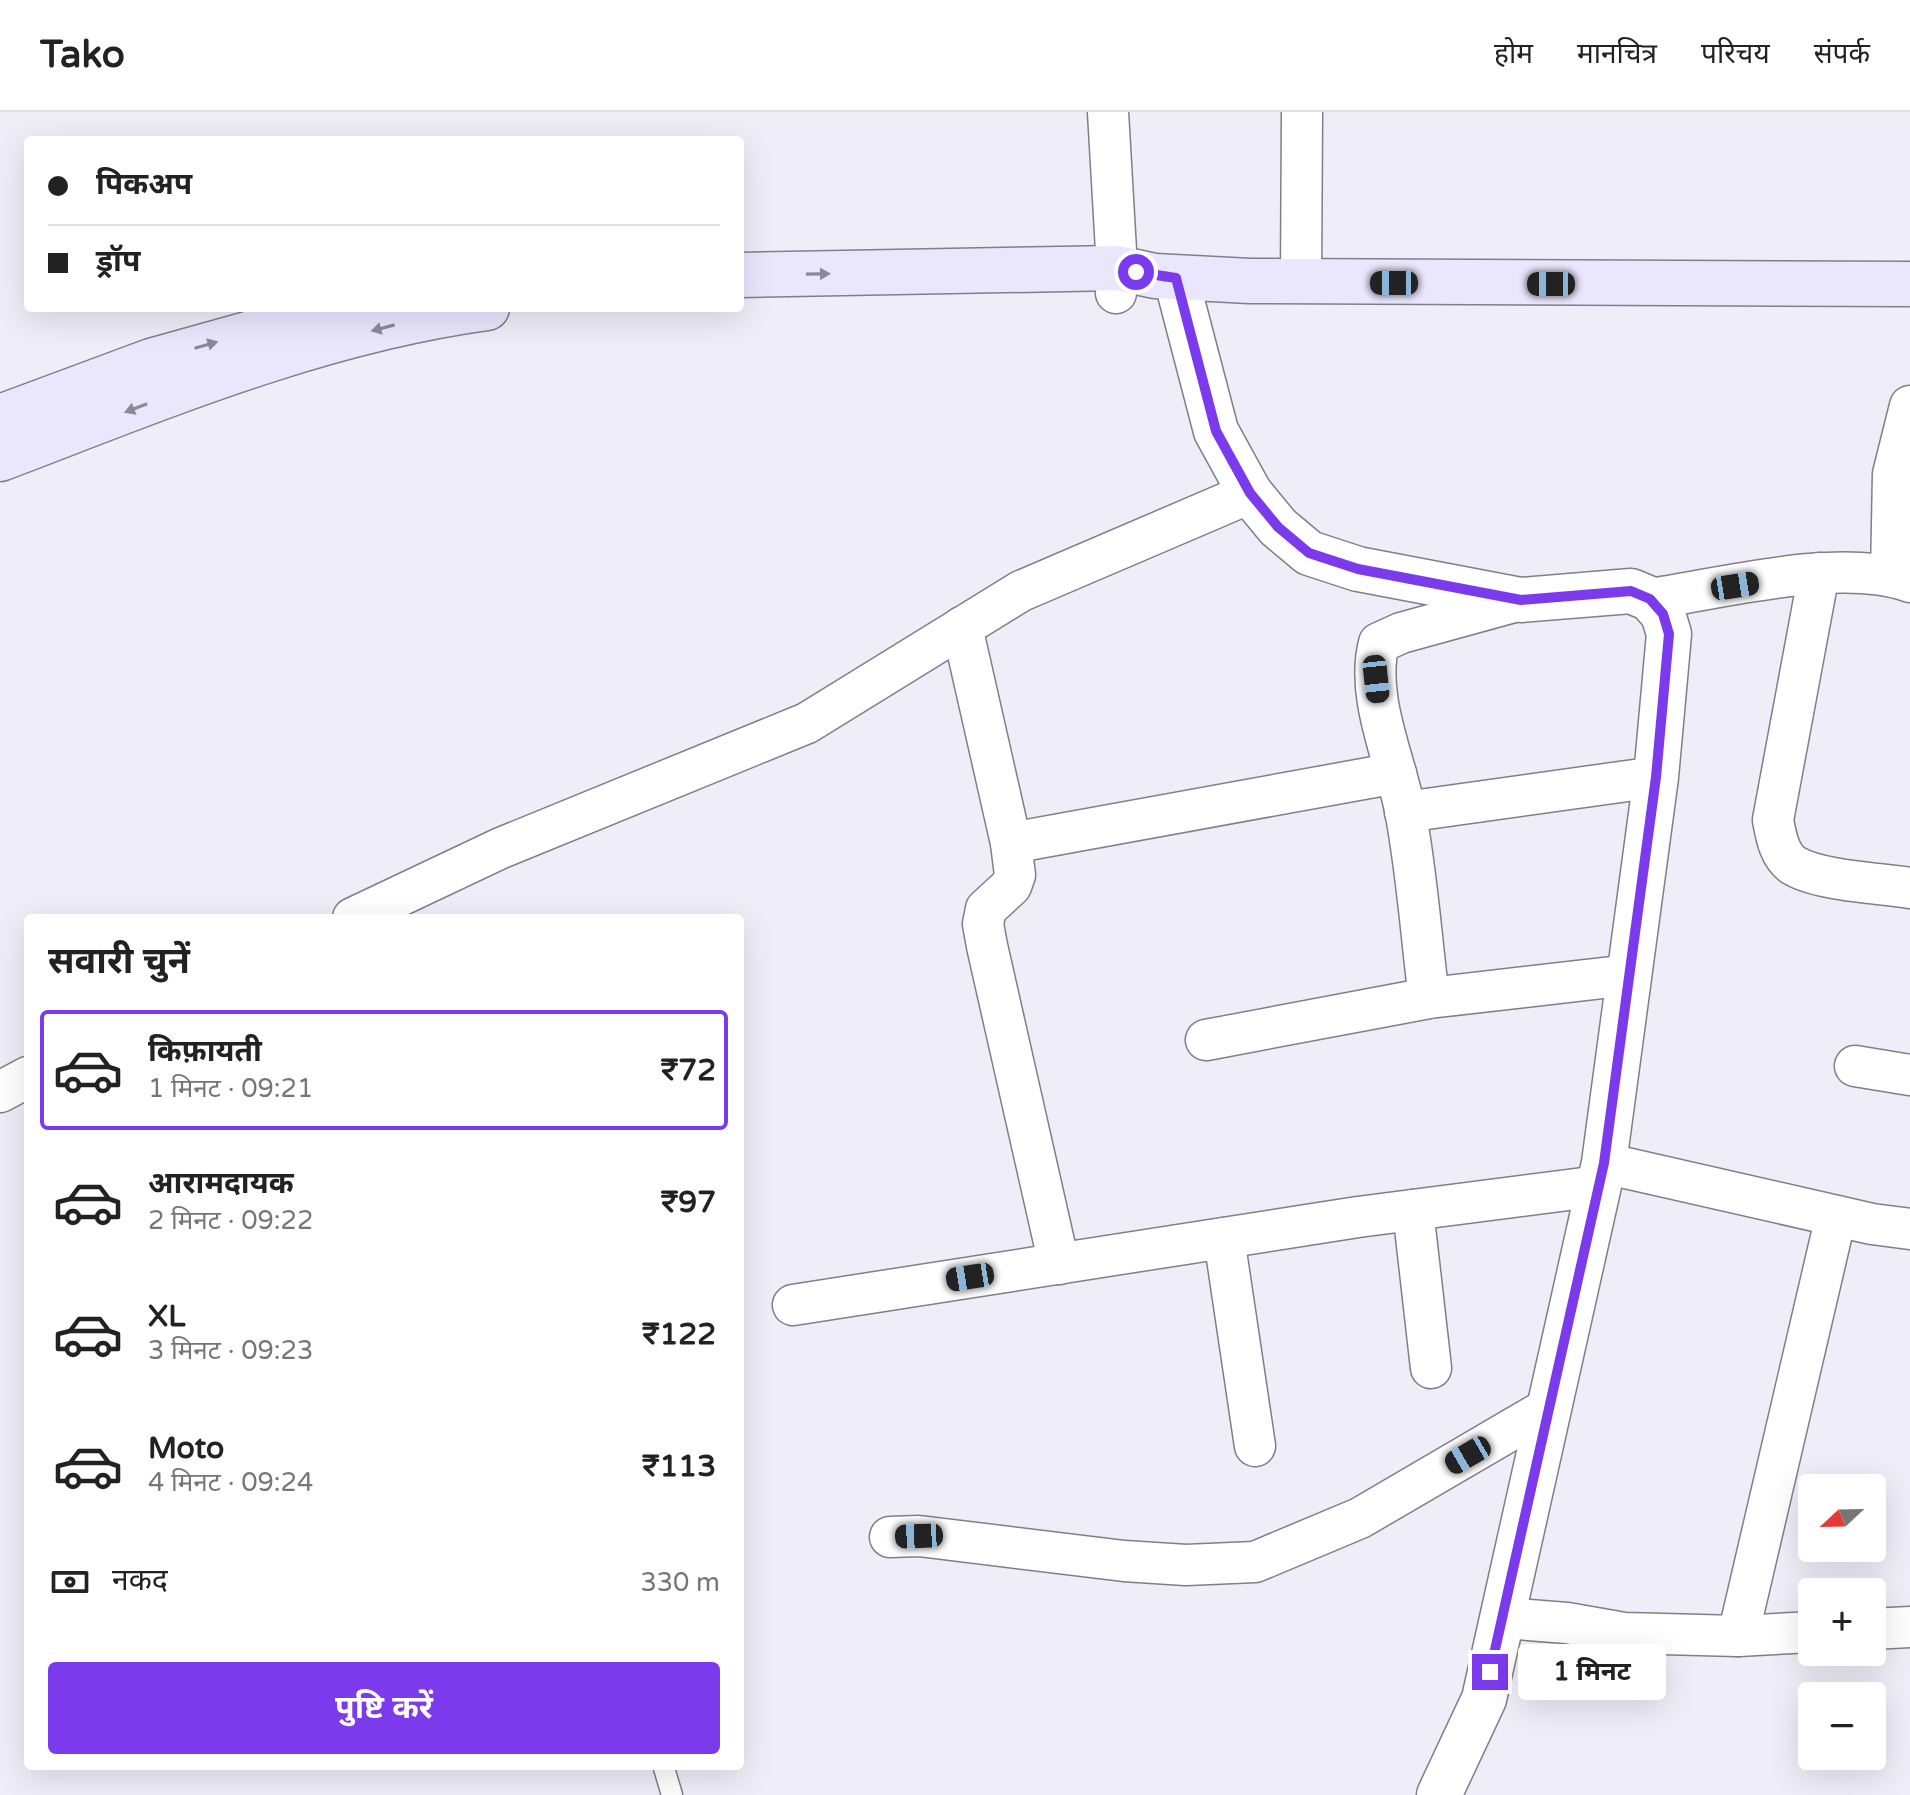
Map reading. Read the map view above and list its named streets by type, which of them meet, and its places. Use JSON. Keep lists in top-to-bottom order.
{
  "north": "left",
  "page": {
    "header": "Tako",
    "nav": [
      "होम",
      "मानचित्र",
      "परिचय",
      "संपर्क"
    ],
    "banner": ["पिकअप", "ड्रॉप"],
    "heading": "सवारी चुनें",
    "list": [
      {
        "name": "किफ़ायती",
        "note": "1 मिनट · 09:21",
        "value": "₹72"
      },
      {
        "name": "आरामदायक",
        "note": "2 मिनट · 09:22",
        "value": "₹97"
      },
      {
        "name": "XL",
        "note": "3 मिनट · 09:23",
        "value": "₹122"
      },
      {
        "name": "Moto",
        "note": "4 मिनट · 09:24",
        "value": "₹113"
      }
    ],
    "map_buttons": ["+", "−"],
    "pay": ["नकद", "330 m"],
    "bubble": "1 मिनट",
    "buttons": "पुष्टि करें"
  }
}
